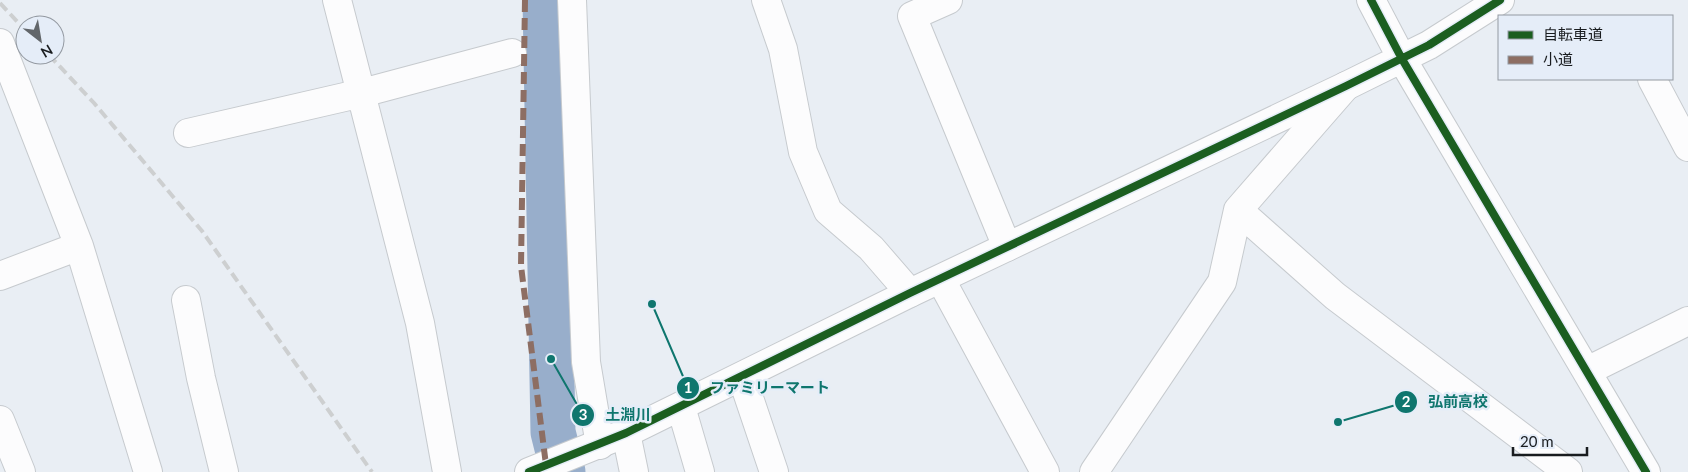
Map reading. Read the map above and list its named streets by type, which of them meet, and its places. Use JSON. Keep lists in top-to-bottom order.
{
  "places": ["ファミリーマート", "土淵川", "弘前高校"],
  "legend": ["自転車道", "小道"],
  "scale_bar": "20 m",
  "north": "bottom right"
}
